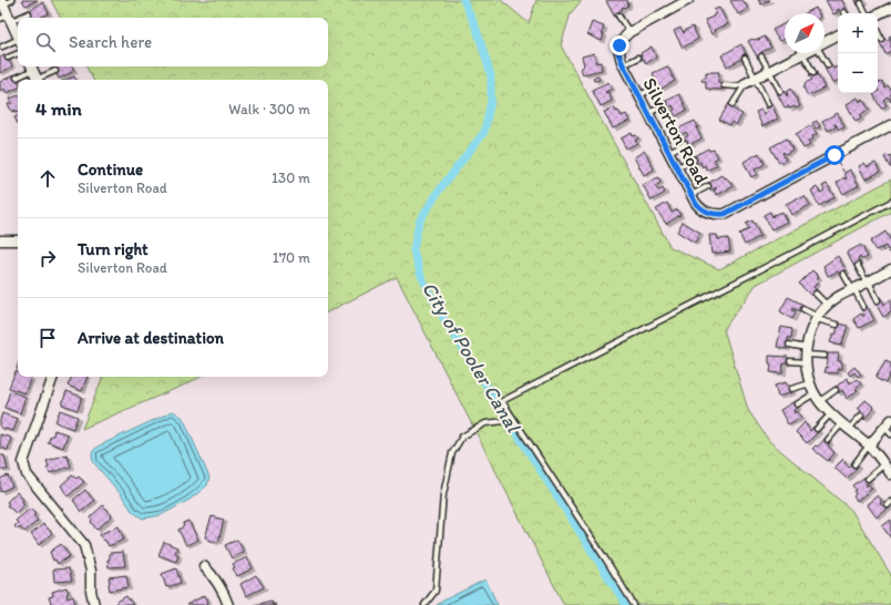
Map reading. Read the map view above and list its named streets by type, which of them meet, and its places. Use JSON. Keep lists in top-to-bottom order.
{
  "streets": {
    "street": ["Silverton Road"]
  },
  "water": ["City of Pooler Canal"],
  "north": "top right",
  "page": {
    "map_buttons": ["+", "−"],
    "search": "Search here",
    "heading": ["4 min", "Walk · 300 m"],
    "list": [
      ["Continue", "Silverton Road", "130 m"],
      ["Turn right", "Silverton Road", "170 m"],
      "Arrive at destination"
    ]
  }
}
